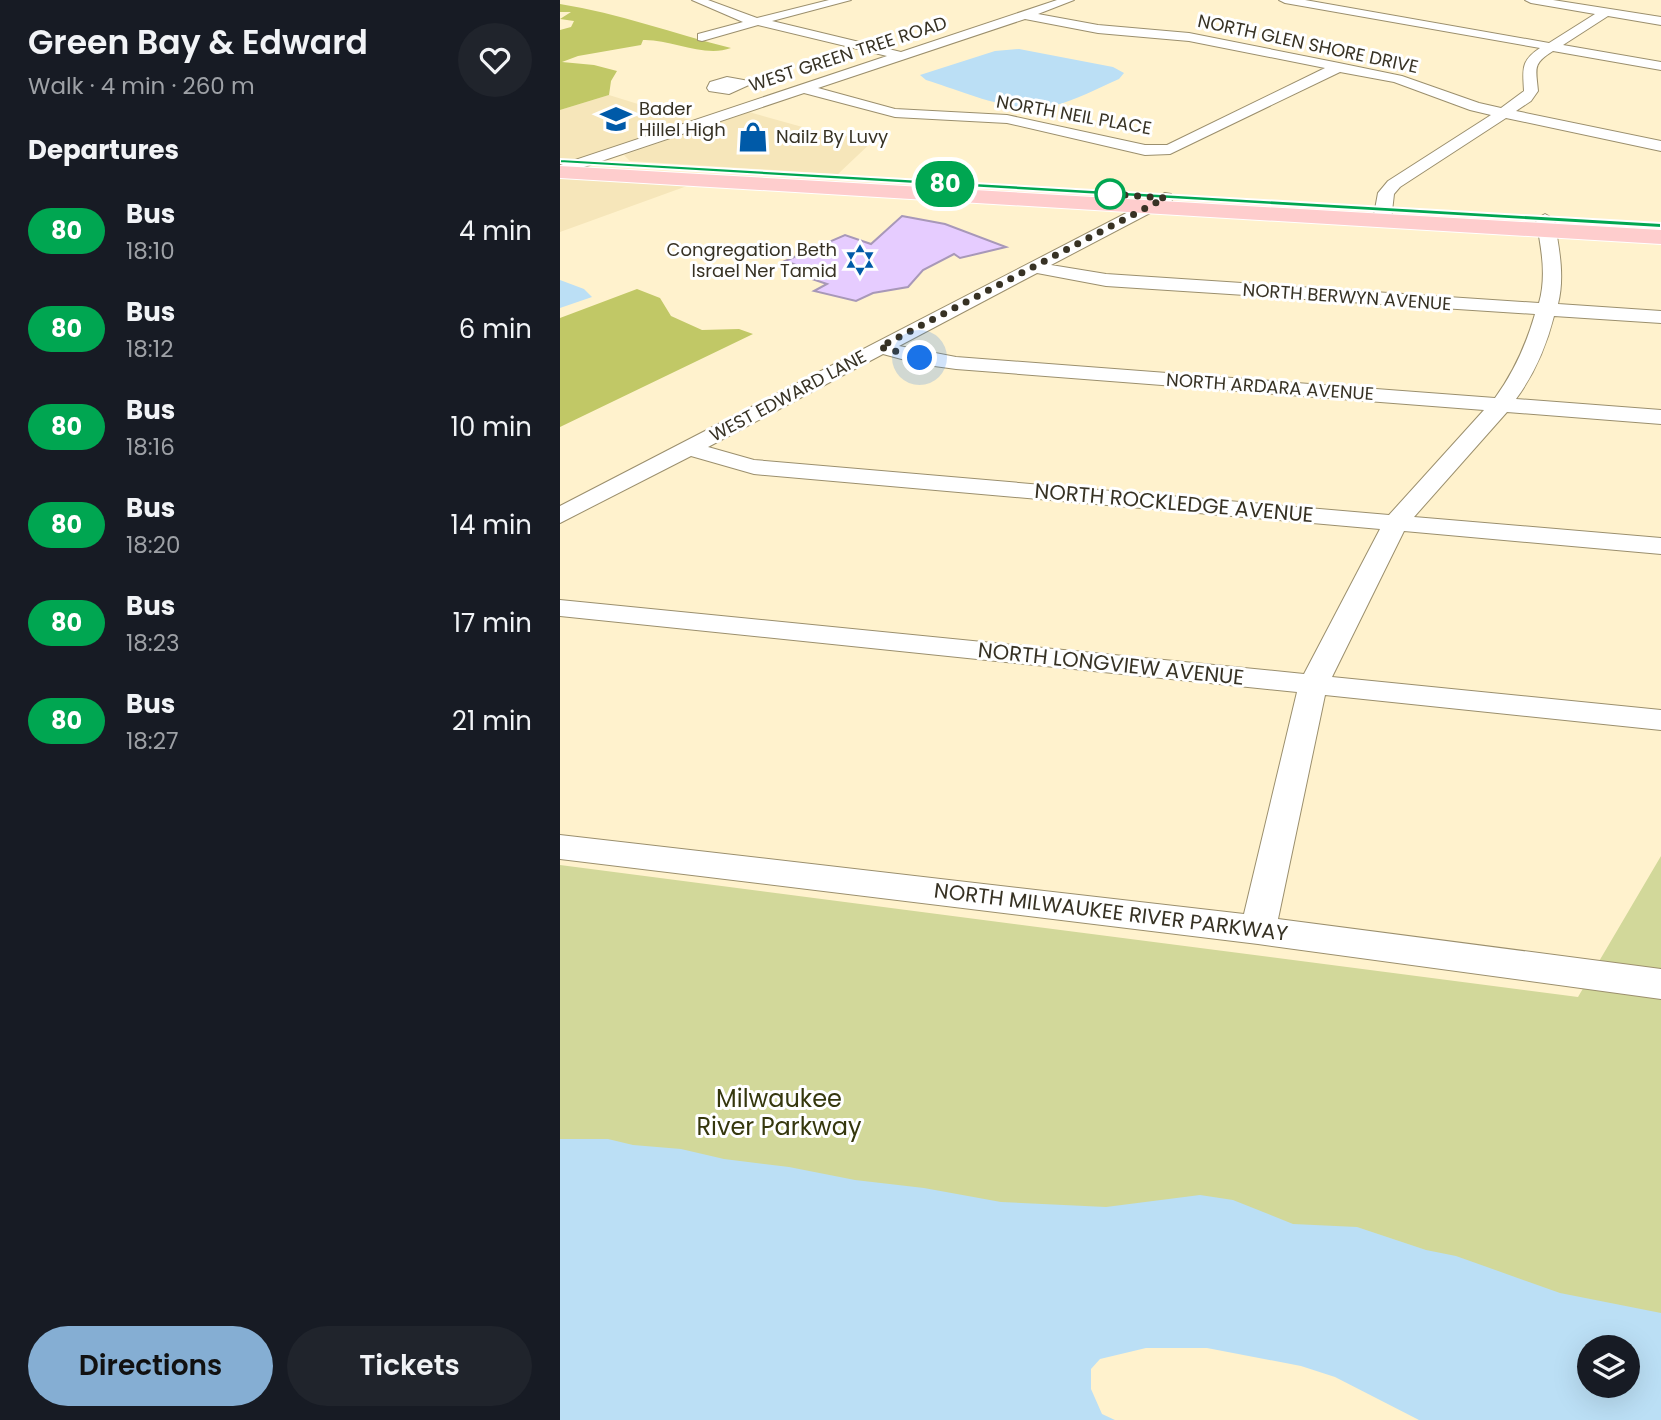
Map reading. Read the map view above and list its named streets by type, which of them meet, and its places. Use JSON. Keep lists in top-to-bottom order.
{
  "streets": {
    "street": [
      "NORTH GLEN SHORE DRIVE",
      "WEST GREEN TREE ROAD",
      "NORTH NEIL PLACE",
      "NORTH BERWYN AVENUE",
      "NORTH ARDARA AVENUE",
      "WEST EDWARD LANE",
      "NORTH ROCKLEDGE AVENUE",
      "NORTH LONGVIEW AVENUE",
      "NORTH MILWAUKEE RIVER PARKWAY"
    ]
  },
  "crossings": [
    ["NORTH GLEN SHORE DRIVE", "WEST GREEN TREE ROAD"],
    ["NORTH GLEN SHORE DRIVE", "NORTH NEIL PLACE"],
    ["WEST GREEN TREE ROAD", "NORTH NEIL PLACE"],
    ["NORTH BERWYN AVENUE", "WEST EDWARD LANE"],
    ["NORTH ARDARA AVENUE", "WEST EDWARD LANE"],
    ["WEST EDWARD LANE", "NORTH ROCKLEDGE AVENUE"]
  ],
  "parks": ["Milwaukee River Parkway"],
  "places": {
    "school or university": ["Bader Hillel High"],
    "shop": ["Nailz By Luvy"],
    "synagogue": ["Congregation Beth Israel Ner Tamid"]
  },
  "lines": ["bus line 80"],
  "page": {
    "heading": [
      ["Green Bay & Edward", "Walk · 4 min · 260 m"],
      "Departures"
    ],
    "on_map": "80",
    "list": [
      {
        "mark": "80",
        "name": "Bus",
        "note": "18:10",
        "value": "4 min"
      },
      {
        "mark": "80",
        "name": "Bus",
        "note": "18:12",
        "value": "6 min"
      },
      {
        "mark": "80",
        "name": "Bus",
        "note": "18:16",
        "value": "10 min"
      },
      {
        "mark": "80",
        "name": "Bus",
        "note": "18:20",
        "value": "14 min"
      },
      {
        "mark": "80",
        "name": "Bus",
        "note": "18:23",
        "value": "17 min"
      },
      {
        "mark": "80",
        "name": "Bus",
        "note": "18:27",
        "value": "21 min"
      }
    ],
    "buttons": ["Directions", "Tickets"]
  }
}
